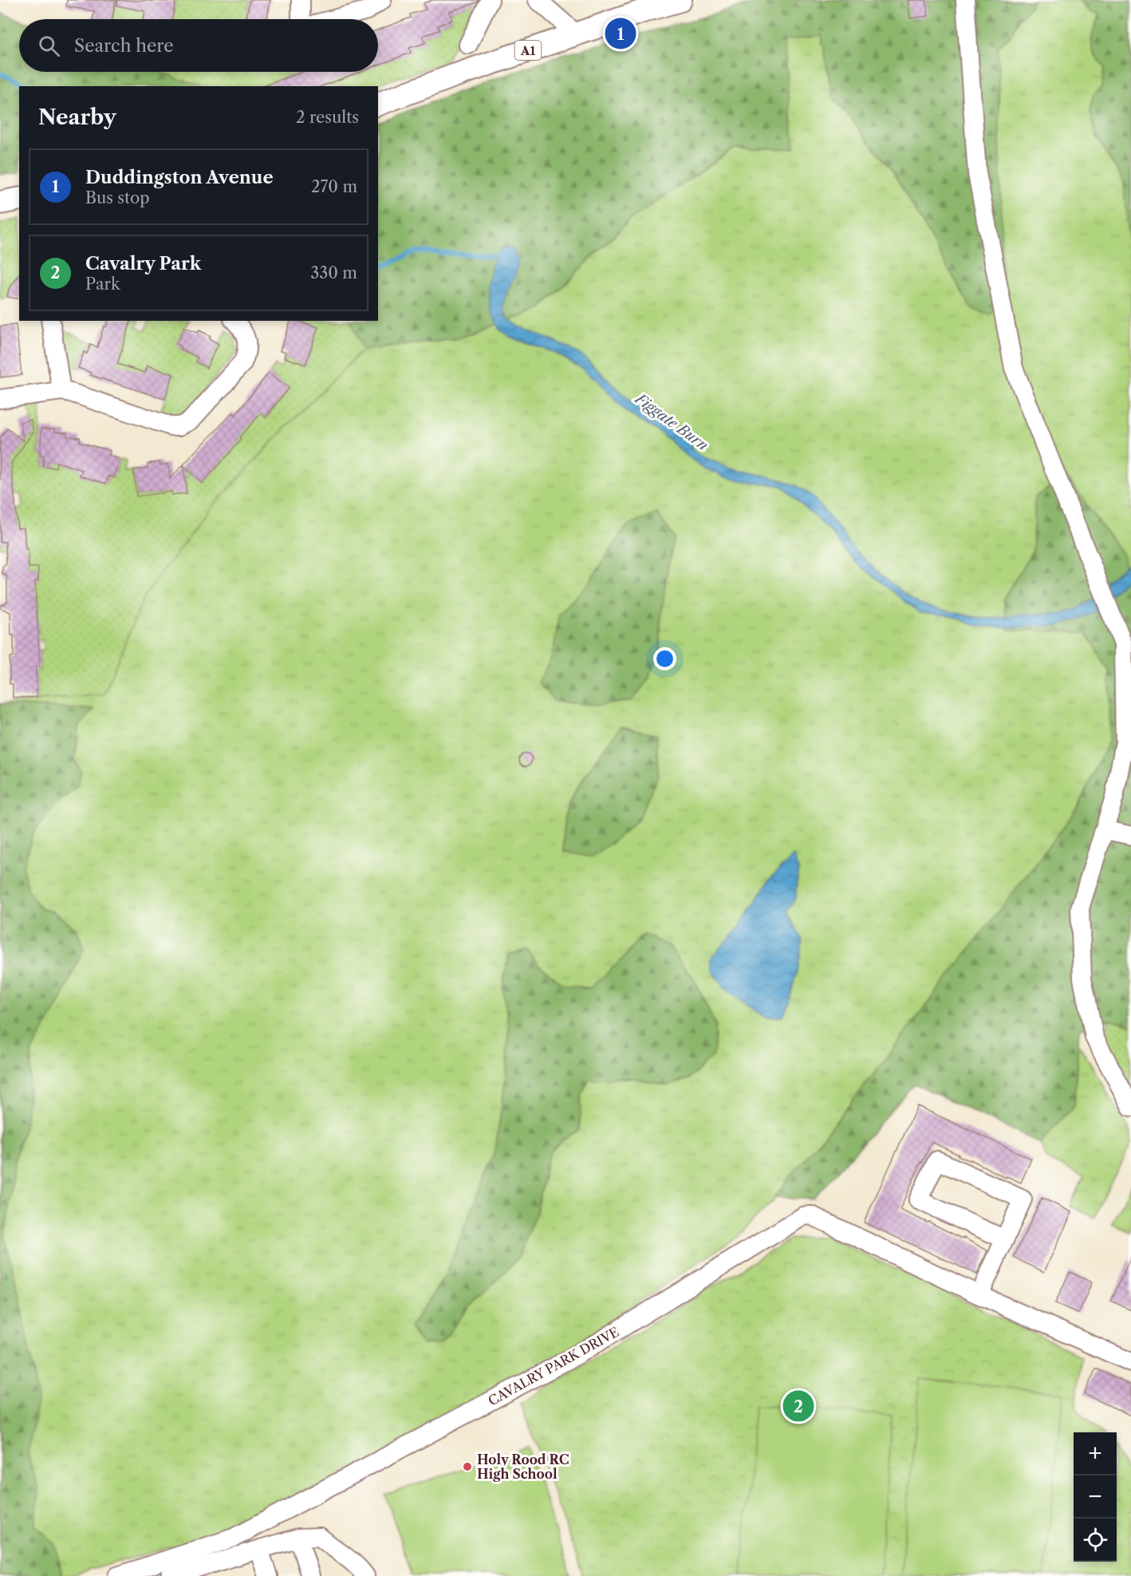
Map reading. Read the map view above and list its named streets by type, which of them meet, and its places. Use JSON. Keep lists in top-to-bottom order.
{
  "streets": {
    "main road": ["A1"],
    "street": ["CAVALRY PARK DRIVE"]
  },
  "water": ["Figgate Burn"],
  "places": ["Holy Rood RC High School"],
  "page": {
    "pins": ["1", "2"],
    "search": "Search here",
    "heading": ["Nearby", "2 results"],
    "list": [
      {
        "mark": "1",
        "name": "Duddingston Avenue",
        "note": "Bus stop",
        "value": "270 m"
      },
      {
        "mark": "2",
        "name": "Cavalry Park",
        "note": "Park",
        "value": "330 m"
      }
    ],
    "map_buttons": ["+", "−"]
  }
}
